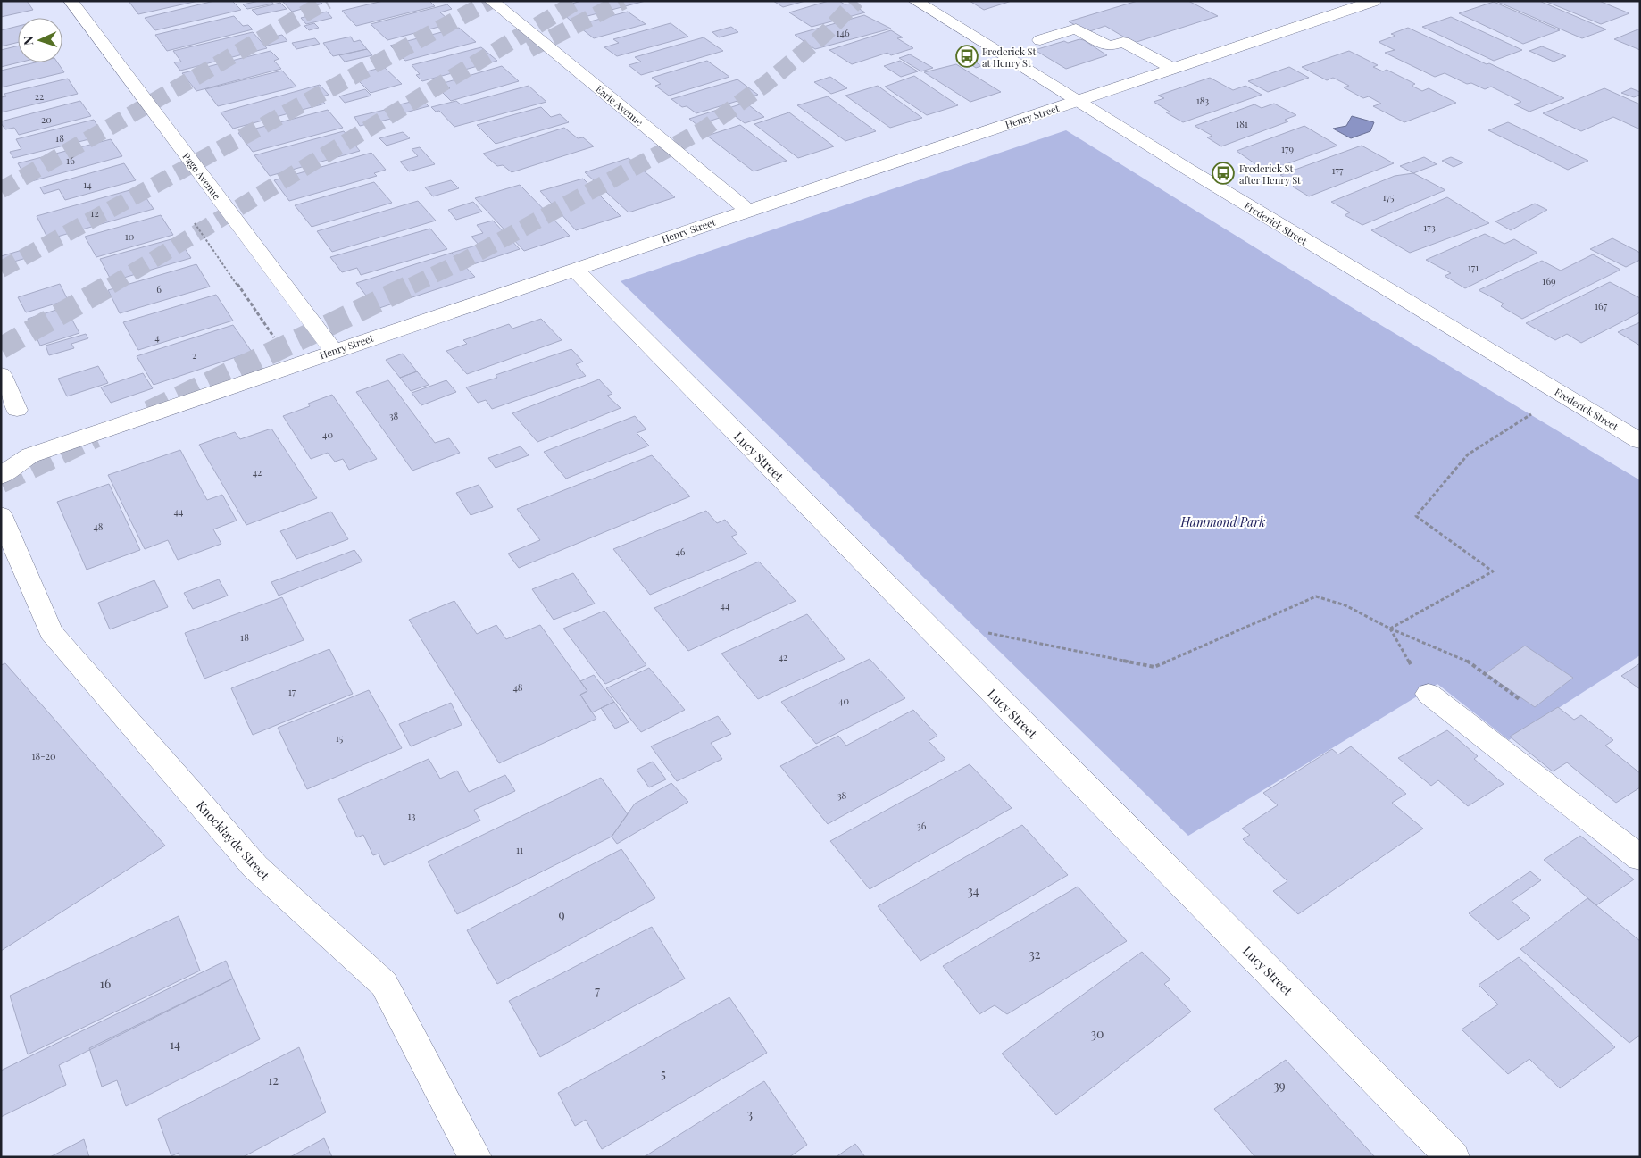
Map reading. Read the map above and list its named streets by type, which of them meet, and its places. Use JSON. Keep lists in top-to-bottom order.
{
  "streets": {
    "street": [
      "Earle Avenue",
      "Henry Street",
      "Page Avenue",
      "Frederick Street",
      "Lucy Street",
      "Knocklayde Street"
    ]
  },
  "crossings": [
    ["Earle Avenue", "Henry Street"],
    ["Henry Street", "Page Avenue"],
    ["Henry Street", "Frederick Street"],
    ["Henry Street", "Lucy Street"]
  ],
  "parks": ["Hammond Park"],
  "places": {
    "bus stop": ["Frederick St at Henry St", "Frederick St after Henry St"]
  },
  "house_numbers": [
    "146",
    "22",
    "183",
    "20",
    "181",
    "18",
    "179",
    "16",
    "177",
    "14",
    "175",
    "12",
    "173",
    "10",
    "171",
    "169",
    "6",
    "167",
    "4",
    "2",
    "38",
    "40",
    "42",
    "44",
    "48",
    "46",
    "44",
    "18",
    "42",
    "48",
    "17",
    "40",
    "15",
    "18-20",
    "38",
    "13",
    "36",
    "11",
    "34",
    "9",
    "32",
    "16",
    "7",
    "30",
    "14",
    "5",
    "12",
    "39",
    "3"
  ],
  "north": "left"
}
